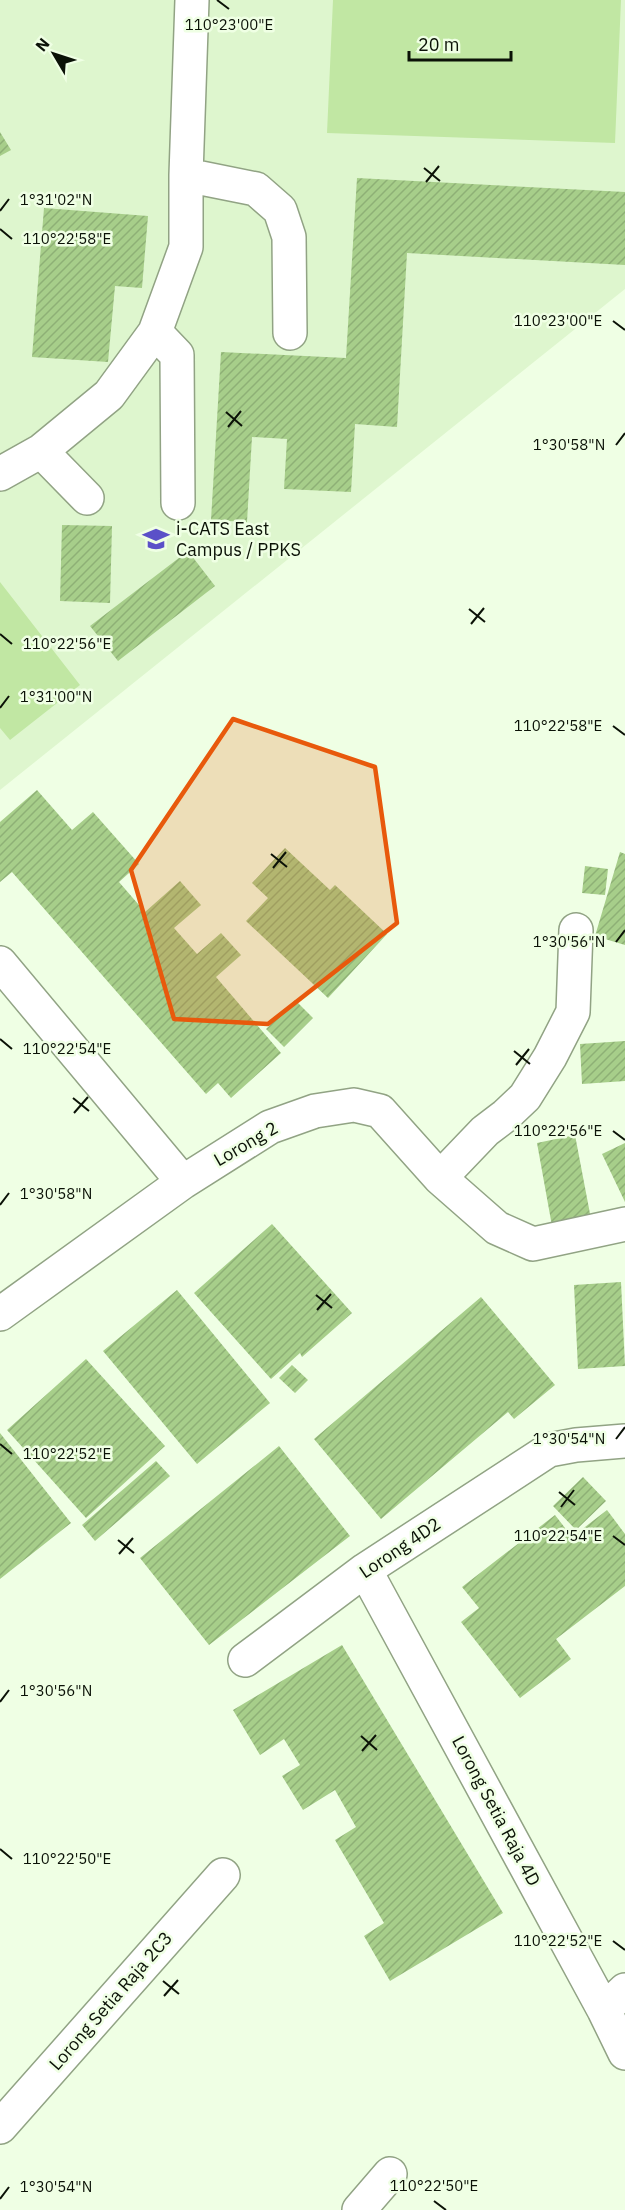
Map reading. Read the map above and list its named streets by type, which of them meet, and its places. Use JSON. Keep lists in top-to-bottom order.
{
  "streets": {
    "street": [
      "Lorong 2",
      "Lorong 4D2",
      "Lorong Setia Raja 4D",
      "Lorong Setia Raja 2C3"
    ]
  },
  "crossings": [
    ["Lorong 4D2", "Lorong Setia Raja 4D"]
  ],
  "places": {
    "school or university": ["i-CATS East Campus / PPKS"]
  },
  "scale_bar": "20 m",
  "north": "top left",
  "coordinates": [
    "110°23'00\"E",
    "1°31'02\"N",
    "110°22'58\"E",
    "1°30'58\"N",
    "110°22'56\"E",
    "1°31'00\"N",
    "1°30'56\"N",
    "110°22'54\"E",
    "1°30'54\"N",
    "110°22'52\"E",
    "110°22'50\"E"
  ]
}
